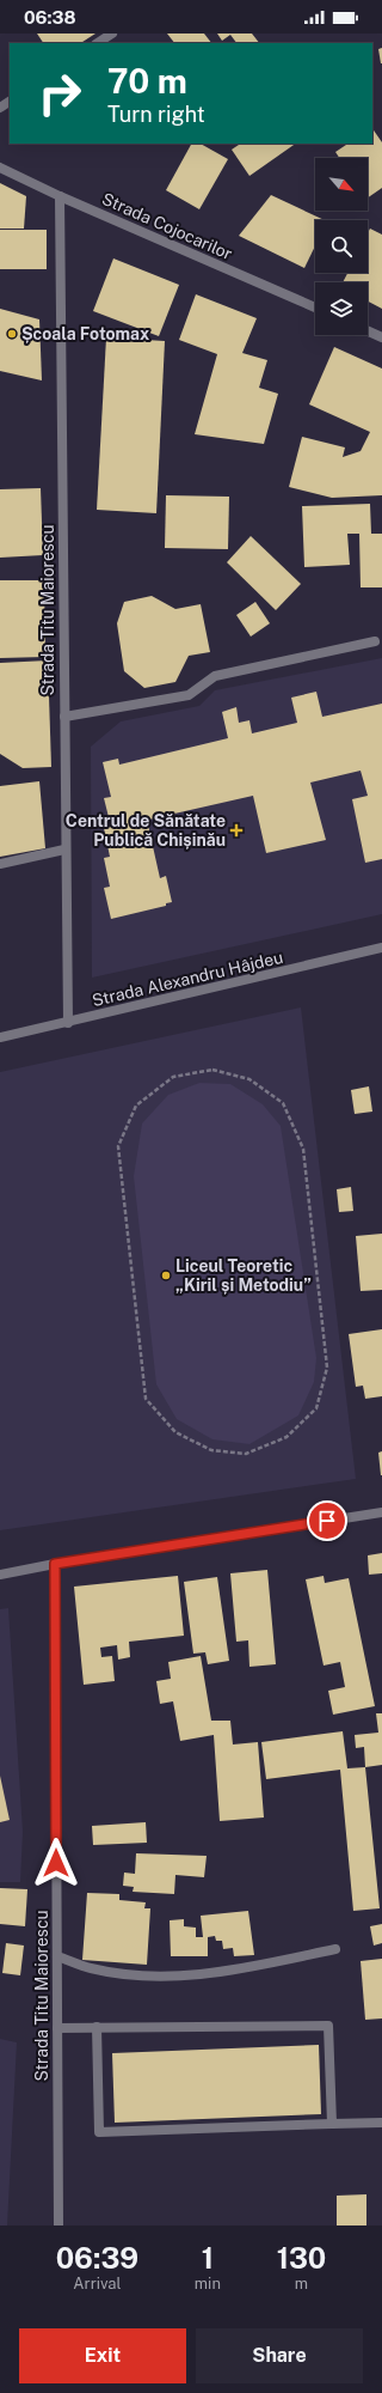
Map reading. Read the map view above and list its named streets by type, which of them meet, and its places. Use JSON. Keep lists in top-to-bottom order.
{
  "streets": {
    "street": ["Strada Cojocarilor", "Strada Titu Maiorescu", "Strada Alexandru Hâjdeu"]
  },
  "crossings": [
    ["Strada Cojocarilor", "Strada Titu Maiorescu"],
    ["Strada Titu Maiorescu", "Strada Alexandru Hâjdeu"]
  ],
  "places": {
    "other": ["Școala Fotomax", "Liceul Teoretic „Kiril și Metodiu”"],
    "health": ["Centrul de Sănătate Publică Chișinău"]
  },
  "north": "bottom right",
  "page": {
    "status": "06:38",
    "turn": ["70 m", "Turn right"],
    "eta": [
      "06:39",
      "Arrival",
      "1",
      "min",
      "130",
      "m"
    ],
    "buttons": ["Exit", "Share"]
  }
}
